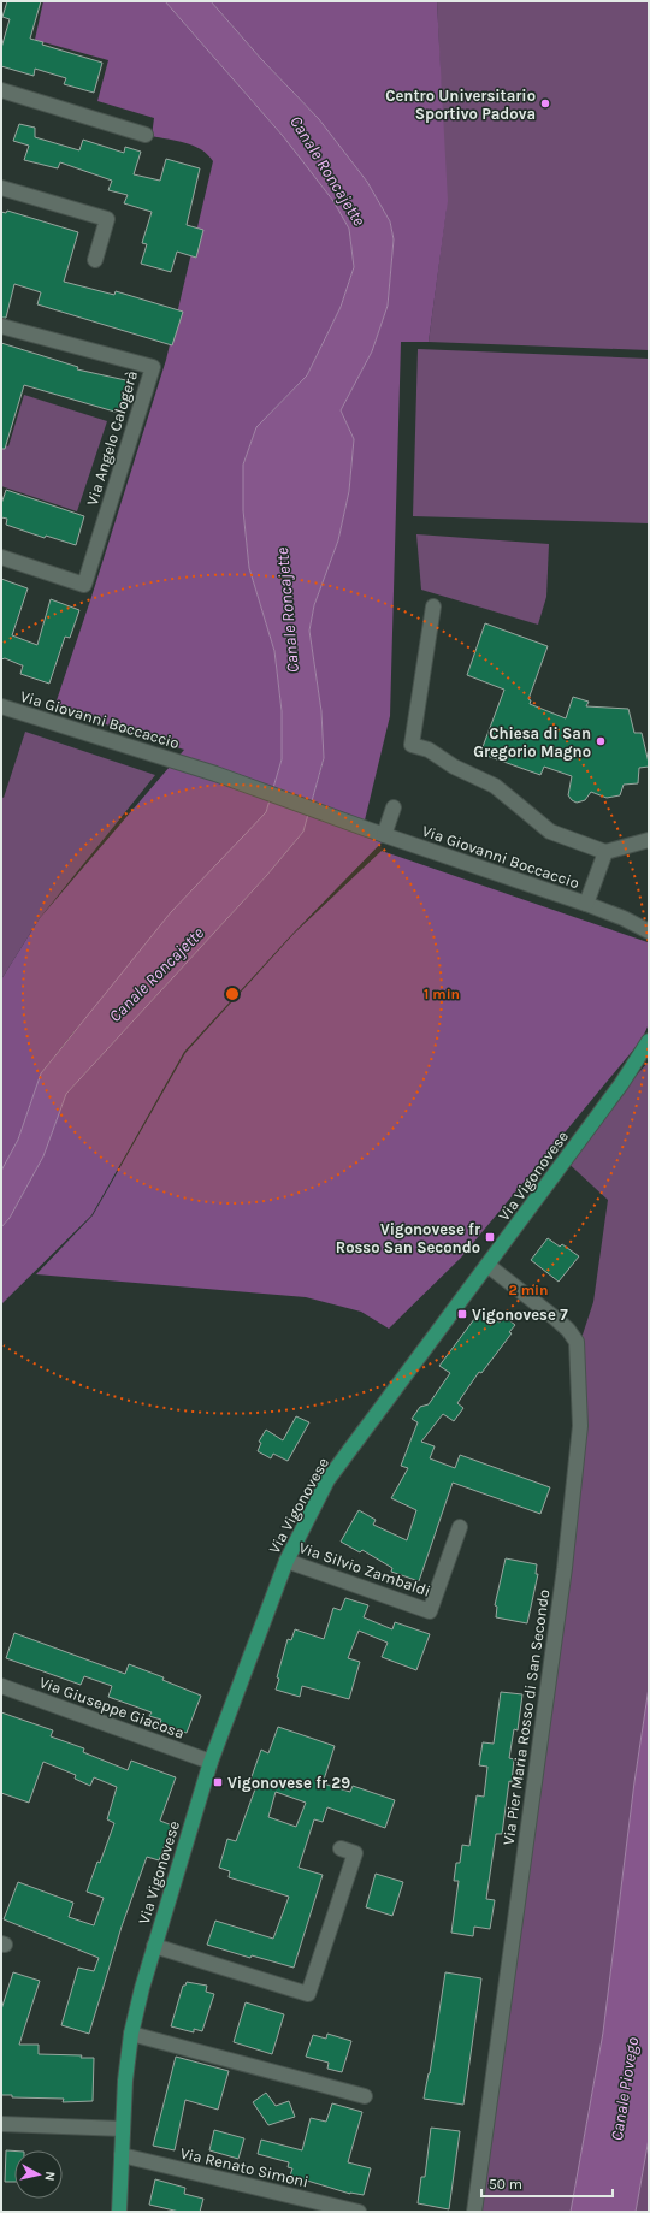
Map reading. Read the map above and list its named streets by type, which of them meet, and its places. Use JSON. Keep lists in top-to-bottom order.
{
  "streets": {
    "main road": ["Via Vigonovese"],
    "street": [
      "Via Angelo Calogerà",
      "Via Giovanni Boccaccio",
      "Via Silvio Zambaldi",
      "Via Giuseppe Giacosa",
      "Via Pier Maria Rosso di San Secondo",
      "Via Renato Simoni"
    ]
  },
  "crossings": [
    ["Via Vigonovese", "Via Silvio Zambaldi"],
    ["Via Vigonovese", "Via Giuseppe Giacosa"],
    ["Via Vigonovese", "Via Pier Maria Rosso di San Secondo"],
    ["Via Vigonovese", "Via Renato Simoni"]
  ],
  "water": ["Canale Roncajette", "Canale Piovego"],
  "places": {
    "other": ["Centro Universitario Sportivo Padova", "Chiesa di San Gregorio Magno"],
    "transit": ["Vigonovese fr Rosso San Secondo", "Vigonovese 7", "Vigonovese fr 29"]
  },
  "scale_bar": "50 m",
  "north": "right",
  "rings": ["1 min", "2 min"]
}
